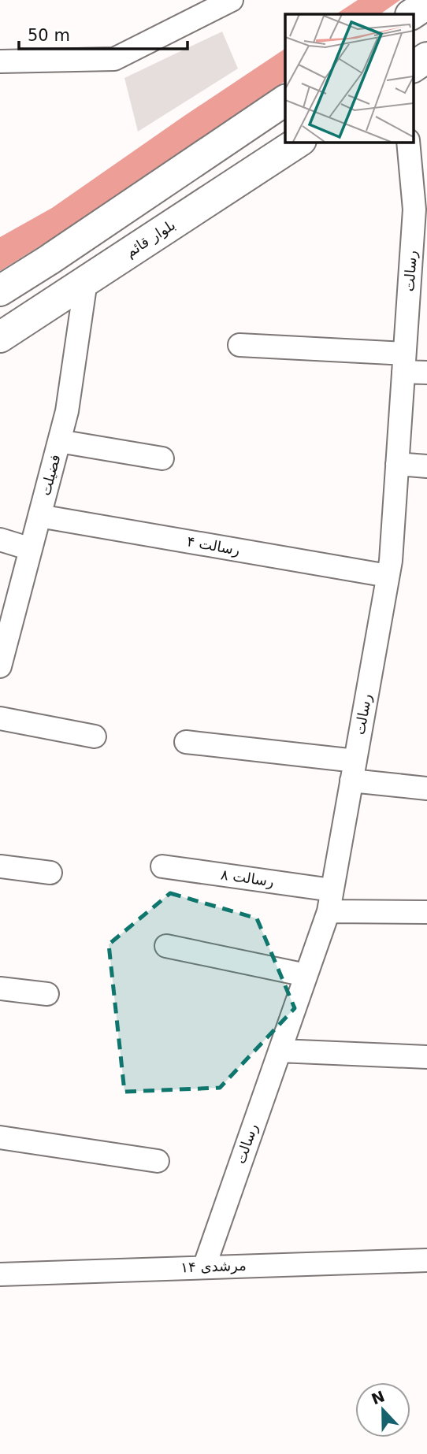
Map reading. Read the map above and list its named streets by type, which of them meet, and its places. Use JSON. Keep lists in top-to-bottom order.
{
  "streets": {
    "main road": ["بلوار قائم"],
    "street": [
      "رسالت",
      "فضیلت",
      "رسالت ۴",
      "رسالت ۸",
      "مرشدی ۱۴"
    ]
  },
  "crossings": [
    ["بلوار قائم", "فضیلت"],
    ["رسالت", "رسالت ۴"],
    ["رسالت", "رسالت ۸"],
    ["رسالت", "مرشدی ۱۴"],
    ["فضیلت", "رسالت ۴"]
  ],
  "scale_bar": "50 m",
  "north": "top"
}
